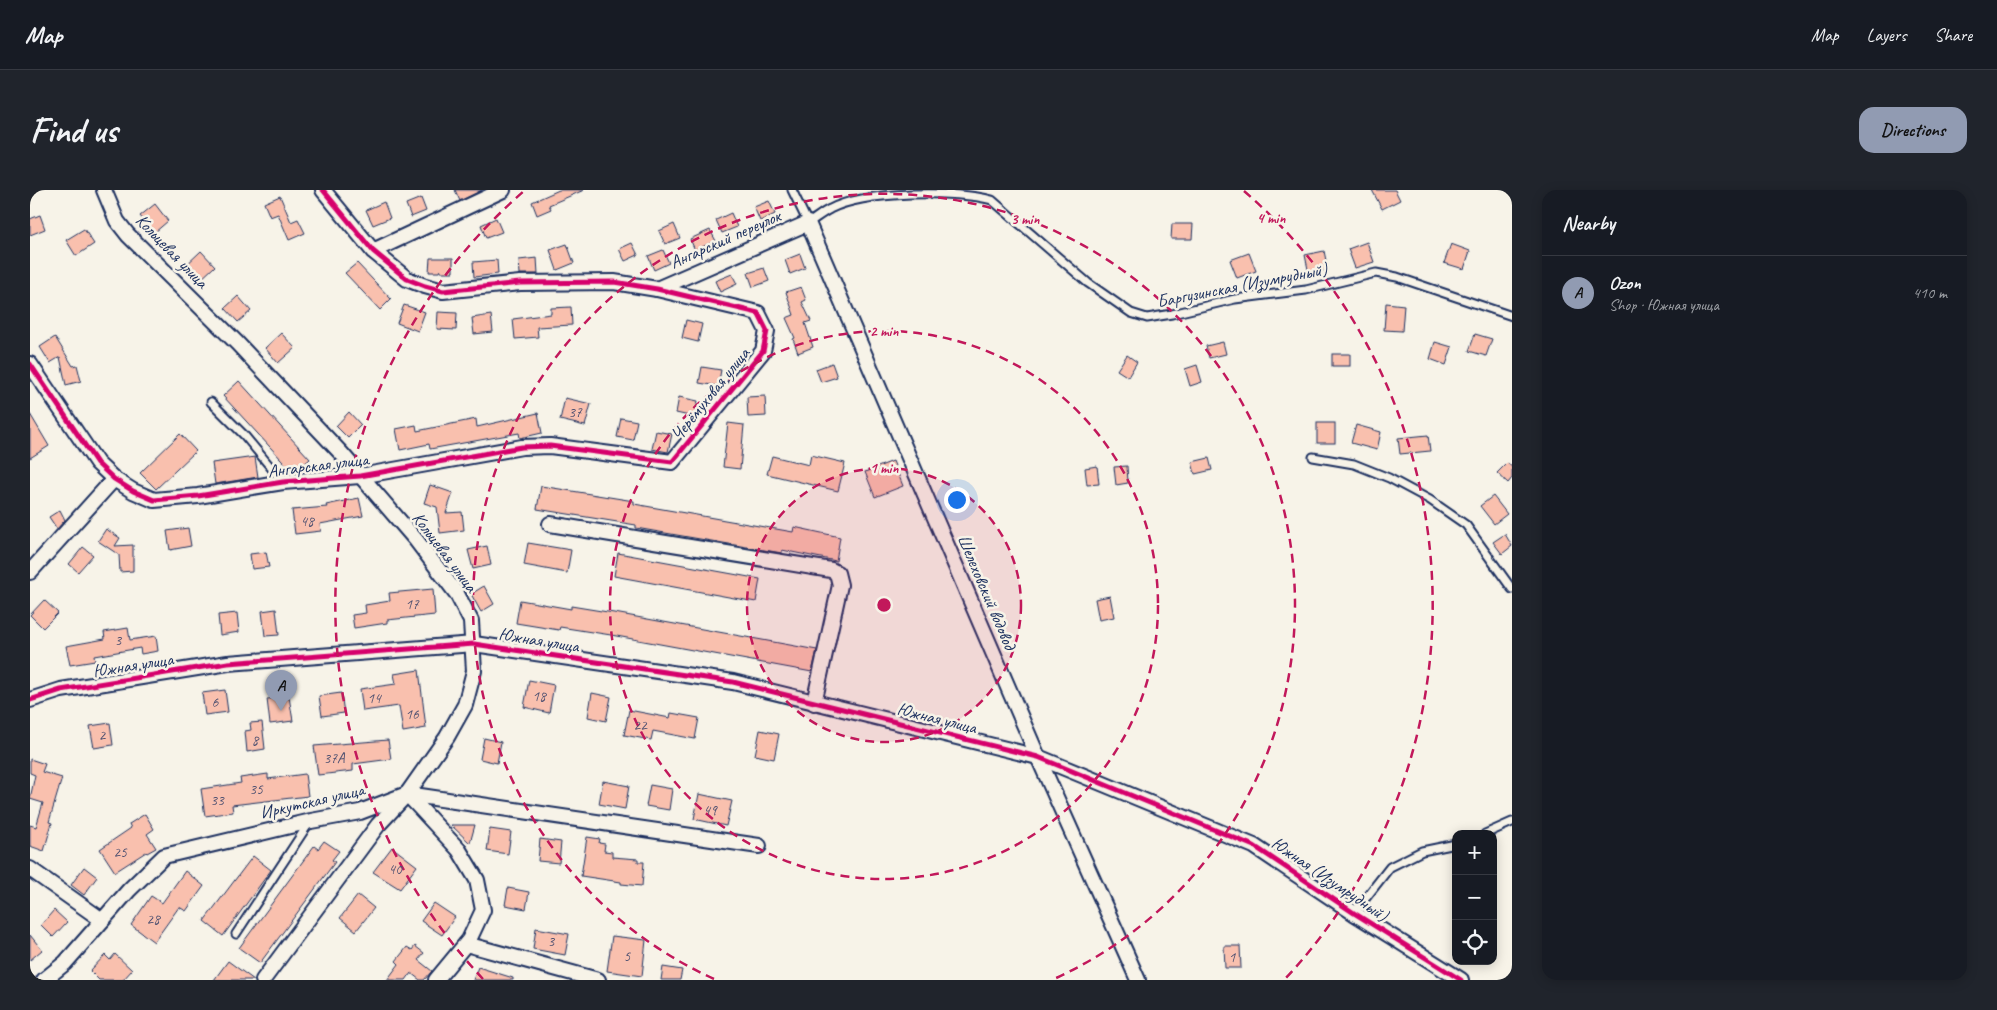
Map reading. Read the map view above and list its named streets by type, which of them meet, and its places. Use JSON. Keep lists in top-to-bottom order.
{
  "streets": {
    "street": [
      "Ангарский переулок",
      "Кольцевая улица",
      "Черёмуховая улица",
      "Ангарская улица",
      "Шелеховский водовод",
      "Южная улица",
      "Иркутская улица",
      "Южная (Изумрудный)"
    ],
    "lane": ["Баргузинская (Изумрудный)"]
  },
  "crossings": [
    ["Ангарский переулок", "Баргузинская (Изумрудный)"],
    ["Ангарский переулок", "Черёмуховая улица"],
    ["Ангарский переулок", "Шелеховский водовод"],
    ["Кольцевая улица", "Ангарская улица"],
    ["Кольцевая улица", "Южная улица"],
    ["Кольцевая улица", "Иркутская улица"],
    ["Баргузинская (Изумрудный)", "Шелеховский водовод"],
    ["Черёмуховая улица", "Ангарская улица"],
    ["Шелеховский водовод", "Южная улица"],
    ["Шелеховский водовод", "Южная (Изумрудный)"],
    ["Южная улица", "Южная (Изумрудный)"]
  ],
  "house_numbers": [
    "37",
    "48",
    "17",
    "3",
    "18",
    "14",
    "6",
    "16",
    "22",
    "2",
    "8",
    "37А",
    "35",
    "33",
    "49",
    "25",
    "40",
    "28",
    "3",
    "5",
    "1"
  ],
  "page": {
    "header": "Map",
    "nav": ["Map", "Layers", "Share"],
    "buttons": "Directions",
    "title": "Find us",
    "heading": "Nearby",
    "list": [
      {
        "mark": "A",
        "name": "Ozon",
        "note": "Shop · Южная улица",
        "value": "410 m"
      }
    ],
    "pins": "A",
    "map_buttons": ["+", "−"]
  },
  "rings": [
    "4 min",
    "3 min",
    "2 min",
    "1 min"
  ]
}
